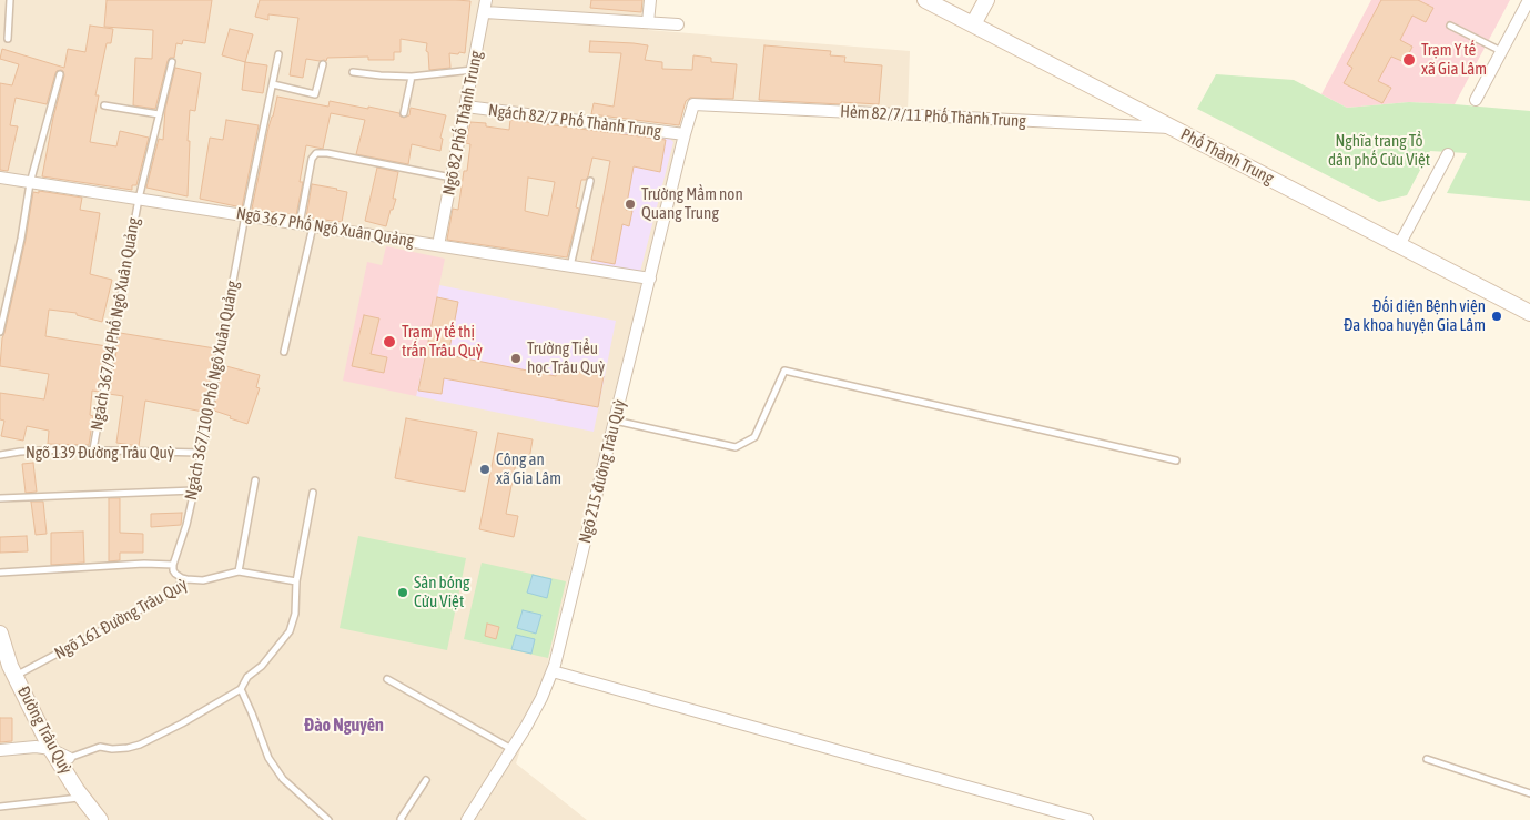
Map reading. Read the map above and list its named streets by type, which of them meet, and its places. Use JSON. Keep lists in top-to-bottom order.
{
  "streets": {
    "main road": ["Phố Thành Trung", "Đường Trâu Quỳ"],
    "street": [
      "Hẻm 82/7/11 Phố Thành Trung",
      "Ngách 82/7 Phố Thành Trung",
      "Ngõ 82 Phố Thành Trung",
      "Ngõ 367 Phố Ngô Xuân Quảng",
      "Ngõ 215 đường Trâu Quỳ"
    ],
    "lane": [
      "Ngách 367/94 Phố Ngô Xuân Quảng",
      "Ngách 367/100 Phố Ngô Xuân Quảng",
      "Ngõ 139 Đường Trâu Quỳ",
      "Ngõ 161 Đường Trâu Quỳ"
    ]
  },
  "crossings": [
    ["Hẻm 82/7/11 Phố Thành Trung", "Phố Thành Trung"],
    ["Hẻm 82/7/11 Phố Thành Trung", "Ngõ 215 đường Trâu Quỳ"],
    ["Ngách 82/7 Phố Thành Trung", "Ngõ 82 Phố Thành Trung"],
    ["Ngách 82/7 Phố Thành Trung", "Ngõ 215 đường Trâu Quỳ"],
    ["Ngõ 82 Phố Thành Trung", "Ngõ 367 Phố Ngô Xuân Quảng"],
    ["Ngõ 367 Phố Ngô Xuân Quảng", "Ngách 367/94 Phố Ngô Xuân Quảng"],
    ["Ngõ 367 Phố Ngô Xuân Quảng", "Ngách 367/100 Phố Ngô Xuân Quảng"],
    ["Ngõ 367 Phố Ngô Xuân Quảng", "Ngõ 215 đường Trâu Quỳ"],
    ["Ngách 367/94 Phố Ngô Xuân Quảng", "Ngõ 139 Đường Trâu Quỳ"],
    ["Ngách 367/100 Phố Ngô Xuân Quảng", "Ngõ 139 Đường Trâu Quỳ"],
    ["Ngõ 161 Đường Trâu Quỳ", "Đường Trâu Quỳ"]
  ],
  "districts": ["Đào Nguyên"],
  "parks": ["Nghĩa trang Tổ dân phố Cửu Việt"],
  "places": [
    "Trạm Y tế xã Gia Lâm",
    "Trường Mầm non Quang Trung",
    "Đối diện Bệnh viện Đa khoa huyện Gia Lâm",
    "Trạm y tế thị trấn Trâu Quỳ",
    "Trường Tiểu học Trâu Quỳ",
    "Công an xã Gia Lâm",
    "Sân bóng Cửu Việt"
  ]
}
